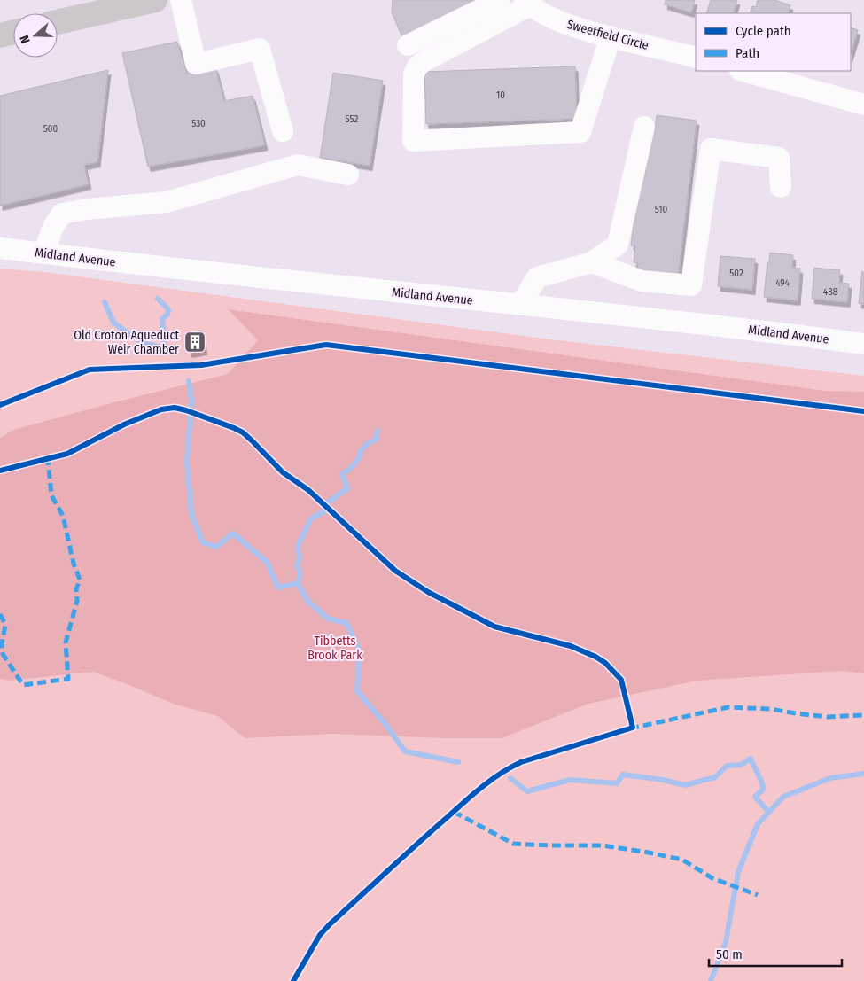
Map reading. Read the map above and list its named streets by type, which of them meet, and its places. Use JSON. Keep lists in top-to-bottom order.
{
  "streets": {
    "street": ["Sweetfield Circle", "Midland Avenue"]
  },
  "parks": ["Tibbetts Brook Park"],
  "places": {
    "building": ["Old Croton Aqueduct Weir Chamber"]
  },
  "house_numbers": [
    "10",
    "552",
    "530",
    "500",
    "510",
    "502",
    "494",
    "488"
  ],
  "legend": ["Cycle path", "Path"],
  "scale_bar": "50 m",
  "north": "left"
}
